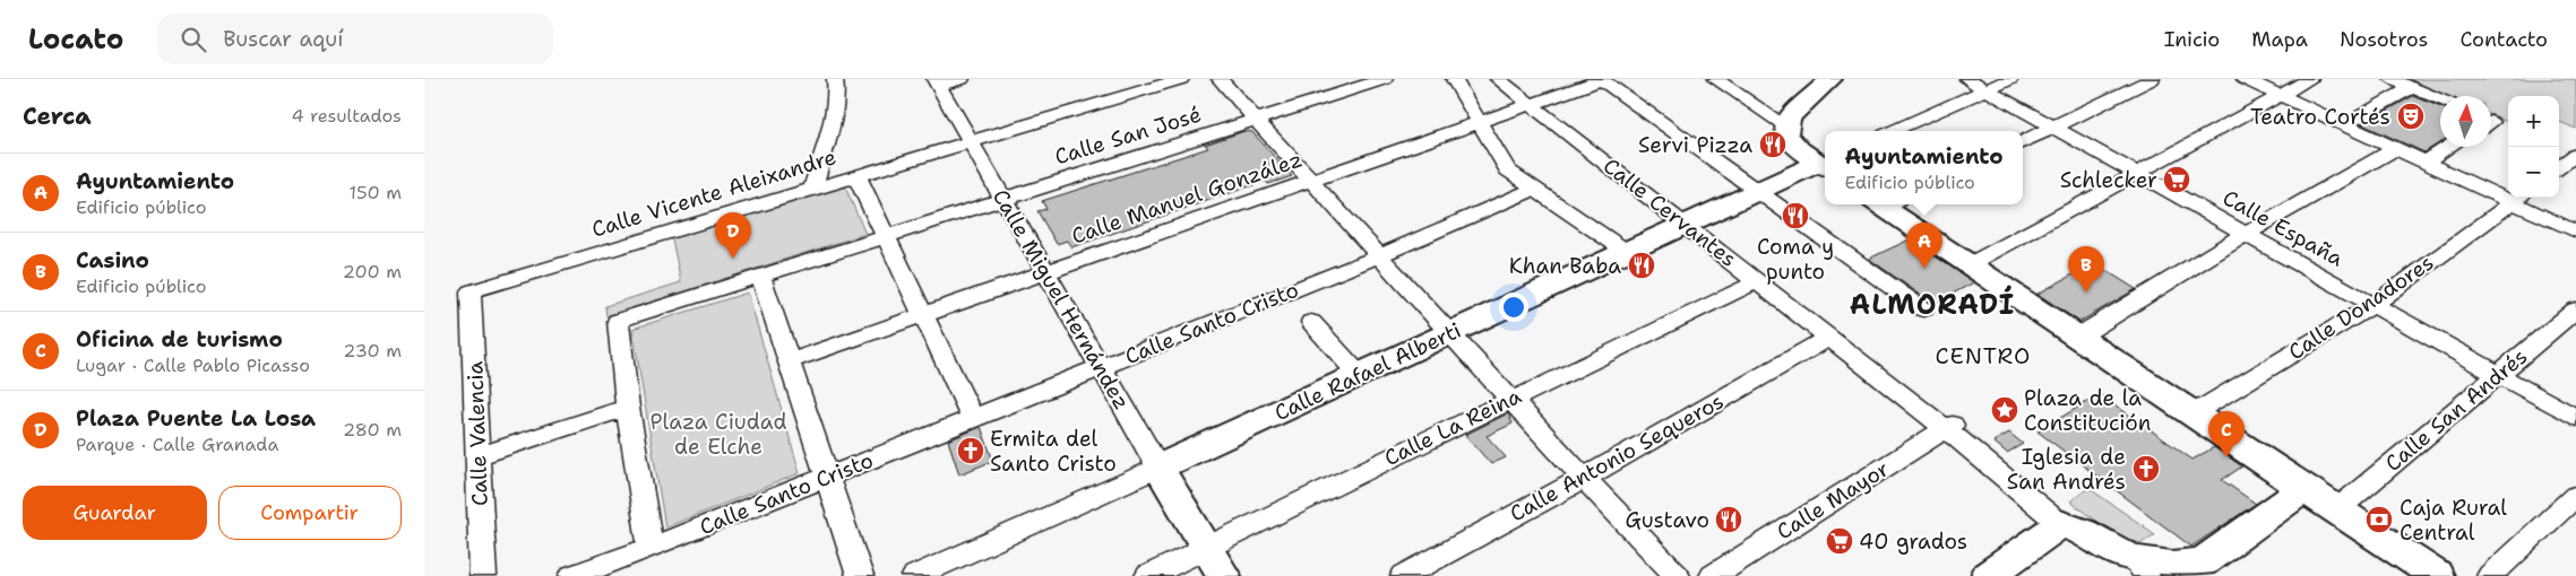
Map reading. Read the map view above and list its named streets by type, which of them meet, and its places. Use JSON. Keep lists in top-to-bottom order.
{
  "streets": {
    "main road": ["Calle Miguel Hernández", "Calle Rafael Alberti"],
    "street": [
      "Calle San José",
      "Calle Vicente Aleixandre",
      "Calle Manuel González",
      "Calle Cervantes",
      "Calle España",
      "Calle Donadores",
      "Calle Santo Cristo",
      "Calle San Andrés",
      "Calle La Reina",
      "Calle Valencia",
      "Calle Antonio Sequeros",
      "Calle Mayor"
    ]
  },
  "crossings": [
    ["Calle San José", "Calle Miguel Hernández"],
    ["Calle Vicente Aleixandre", "Calle Miguel Hernández"],
    ["Calle Vicente Aleixandre", "Calle Valencia"],
    ["Calle Manuel González", "Calle Cervantes"],
    ["Calle Manuel González", "Calle Miguel Hernández"],
    ["Calle Cervantes", "Calle Rafael Alberti"],
    ["Calle Cervantes", "Calle La Reina"],
    ["Calle Cervantes", "Calle Antonio Sequeros"],
    ["Calle España", "Calle Donadores"],
    ["Calle España", "Calle San Andrés"],
    ["Calle Miguel Hernández", "Calle Santo Cristo"],
    ["Calle Miguel Hernández", "Calle Rafael Alberti"],
    ["Calle Miguel Hernández", "Calle La Reina"]
  ],
  "districts": ["ALMORADÍ", "CENTRO"],
  "parks": ["Plaza Ciudad de Elche"],
  "places": {
    "theatre": ["Teatro Cortés"],
    "restaurant": [
      "Servi Pizza",
      "Coma y punto",
      "Khan Baba",
      "Gustavo"
    ],
    "supermarket": ["Schlecker", "40 grados"],
    "place": ["Plaza de la Constitución"],
    "church": ["Ermita del Santo Cristo", "Iglesia de San Andrés"],
    "bank": ["Caja Rural Central"]
  },
  "north": "top",
  "page": {
    "header": "Locato",
    "search": "Buscar aquí",
    "nav": [
      "Inicio",
      "Mapa",
      "Nosotros",
      "Contacto"
    ],
    "heading": ["Cerca", "4 resultados"],
    "map_buttons": ["+", "−"],
    "popup": ["Ayuntamiento", "Edificio público"],
    "list": [
      {
        "mark": "A",
        "name": "Ayuntamiento",
        "note": "Edificio público",
        "value": "150 m"
      },
      {
        "mark": "B",
        "name": "Casino",
        "note": "Edificio público",
        "value": "200 m"
      },
      {
        "mark": "C",
        "name": "Oficina de turismo",
        "note": "Lugar · Calle Pablo Picasso",
        "value": "230 m"
      },
      {
        "mark": "D",
        "name": "Plaza Puente La Losa",
        "note": "Parque · Calle Granada",
        "value": "280 m"
      }
    ],
    "pins": [
      "D",
      "A",
      "B",
      "C"
    ],
    "buttons": ["Guardar", "Compartir"]
  }
}
